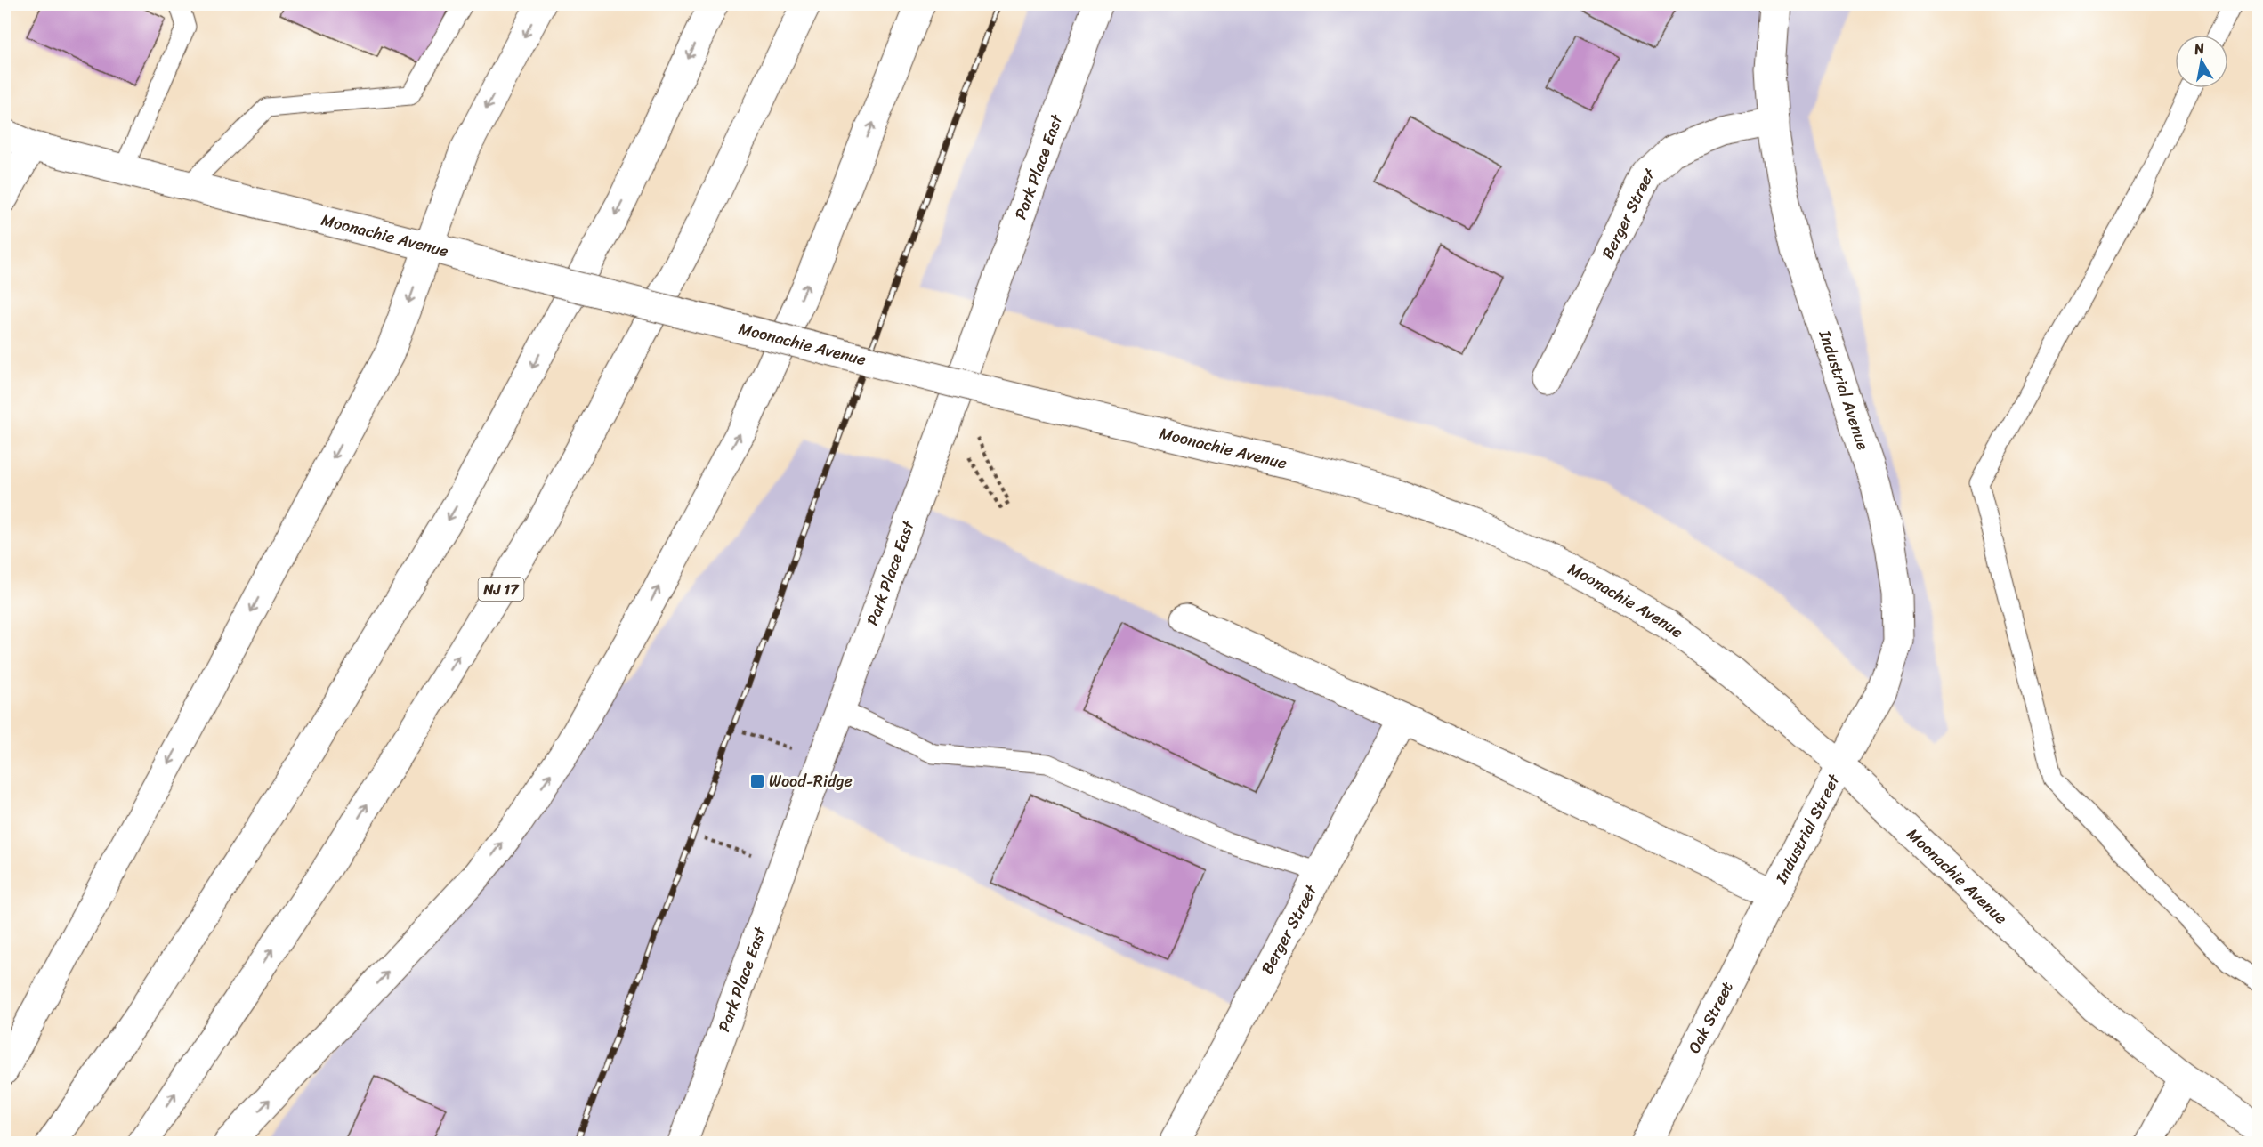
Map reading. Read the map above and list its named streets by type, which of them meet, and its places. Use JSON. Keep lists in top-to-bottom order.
{
  "streets": {
    "main road": [
      "Park Place East",
      "Berger Street",
      "Moonachie Avenue",
      "Industrial Avenue",
      "NJ 17",
      "Industrial Street",
      "Oak Street"
    ]
  },
  "crossings": [
    ["Berger Street", "Industrial Avenue"],
    ["Moonachie Avenue", "Industrial Avenue"],
    ["Moonachie Avenue", "Industrial Street"],
    ["Industrial Avenue", "Industrial Street"],
    ["Industrial Street", "Oak Street"]
  ],
  "places": {
    "transit": ["Wood-Ridge"]
  },
  "north": "top"
}
